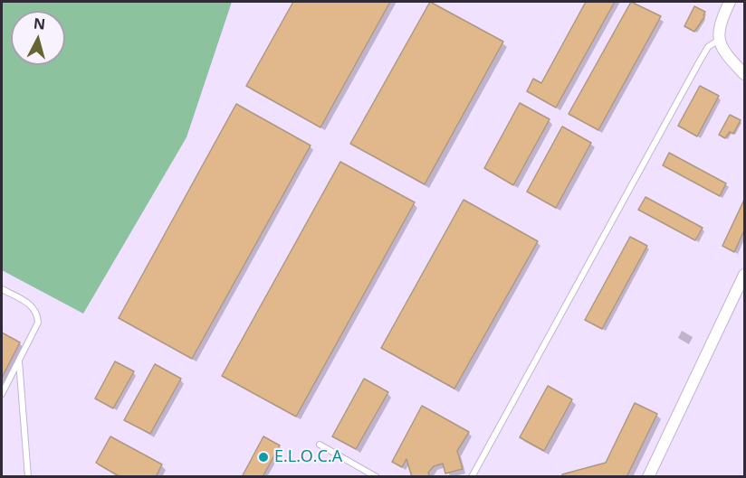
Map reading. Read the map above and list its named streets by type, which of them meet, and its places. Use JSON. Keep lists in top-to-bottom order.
{
  "places": ["E.L.O.C.A"],
  "north": "top"
}
